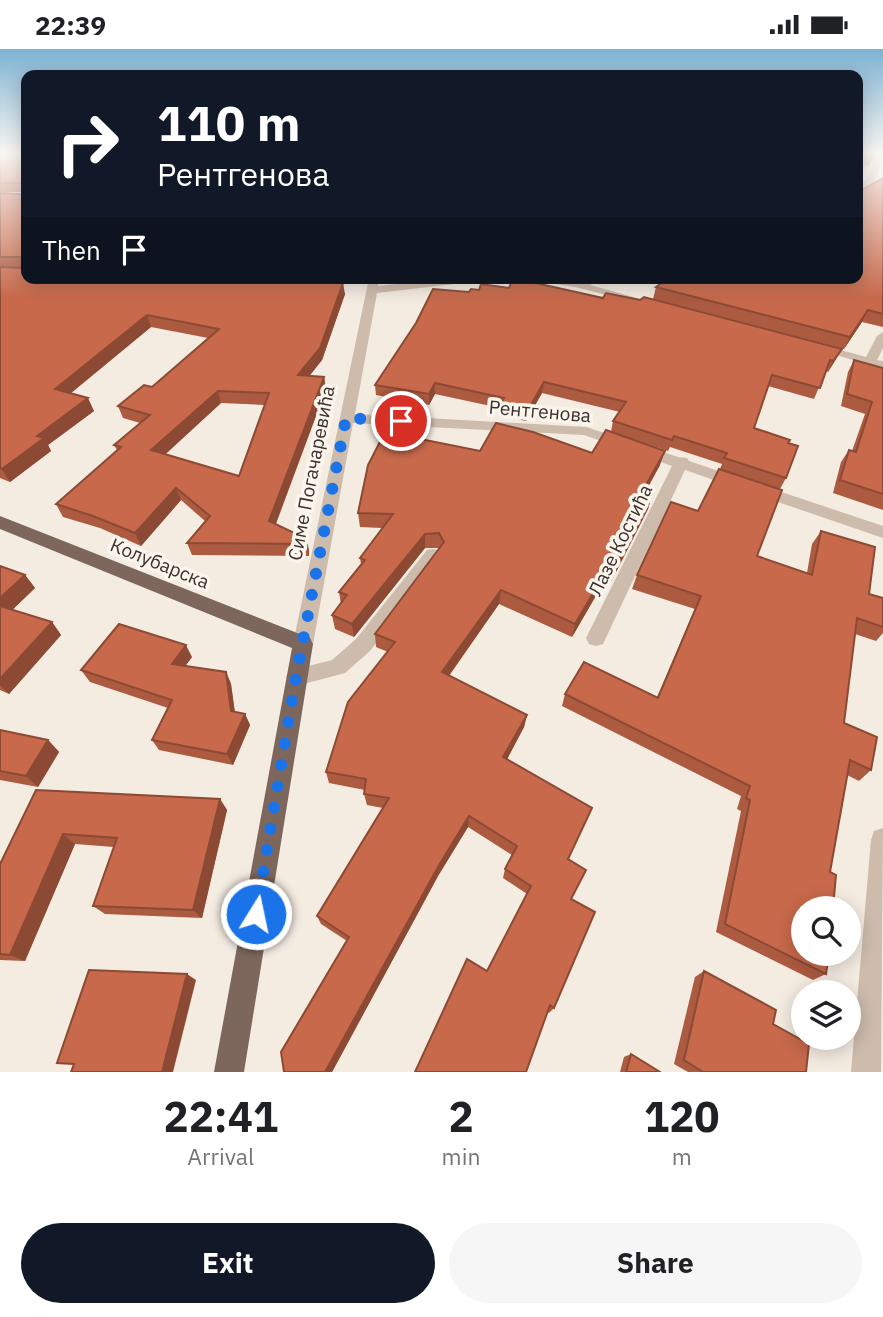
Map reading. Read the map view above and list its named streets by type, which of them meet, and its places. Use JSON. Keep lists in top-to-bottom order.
{
  "streets": {
    "main road": ["Симе Погачаревића", "Колубарска"],
    "street": ["Рентгенова", "Лазе Костића"]
  },
  "crossings": [
    ["Рентгенова", "Симе Погачаревића"],
    ["Рентгенова", "Лазе Костића"],
    ["Симе Погачаревића", "Колубарска"]
  ],
  "page": {
    "status": "22:39",
    "turn": ["110 m", "Рентгенова"],
    "then": "Then",
    "eta": [
      "22:41",
      "Arrival",
      "2",
      "min",
      "120",
      "m"
    ],
    "buttons": ["Exit", "Share"]
  }
}
